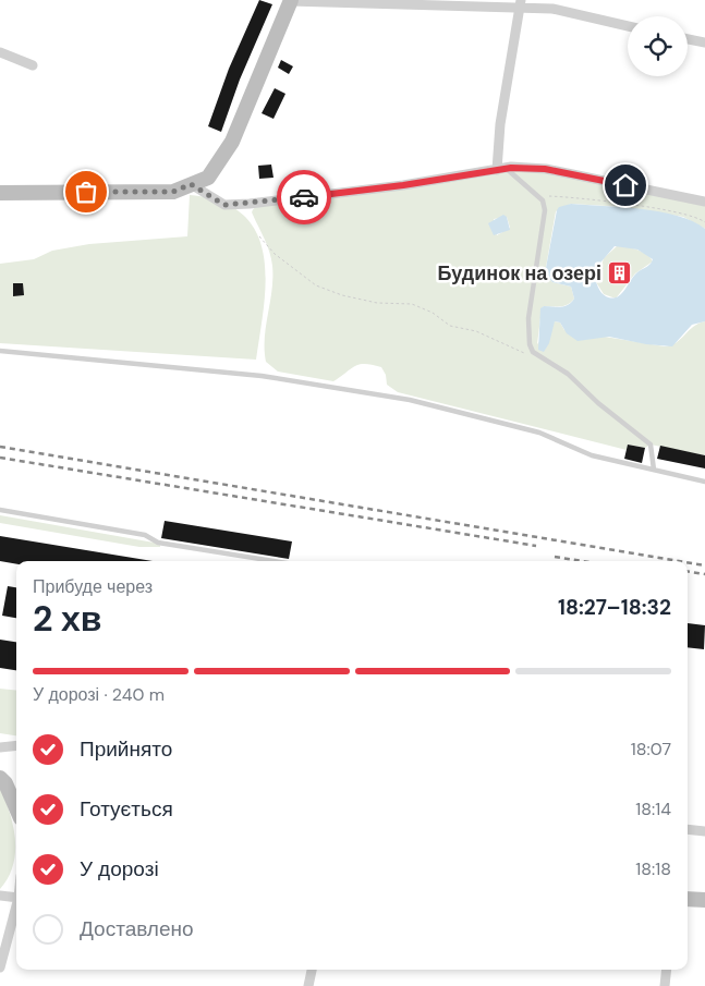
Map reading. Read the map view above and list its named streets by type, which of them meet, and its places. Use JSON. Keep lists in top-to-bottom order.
{
  "places": {
    "building": ["Будинок на озері"]
  },
  "page": {
    "heading": ["2 хв", "Прибуде через", "18:27–18:32"],
    "bar": "У дорозі · 240 m",
    "list": [
      ["Прийнято", "18:07"],
      ["Готується", "18:14"],
      ["У дорозі", "18:18"],
      "Доставлено"
    ]
  }
}
